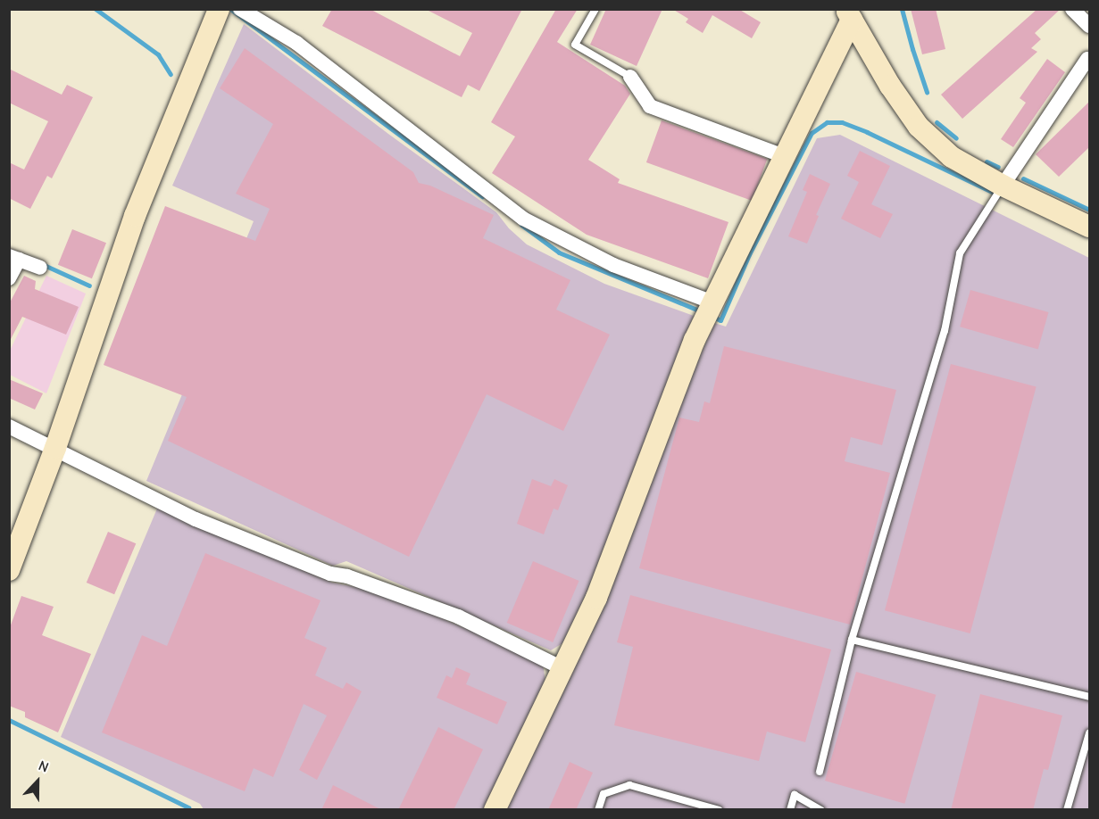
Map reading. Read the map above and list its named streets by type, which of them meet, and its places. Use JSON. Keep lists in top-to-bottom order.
{
  "north": "top"
}
